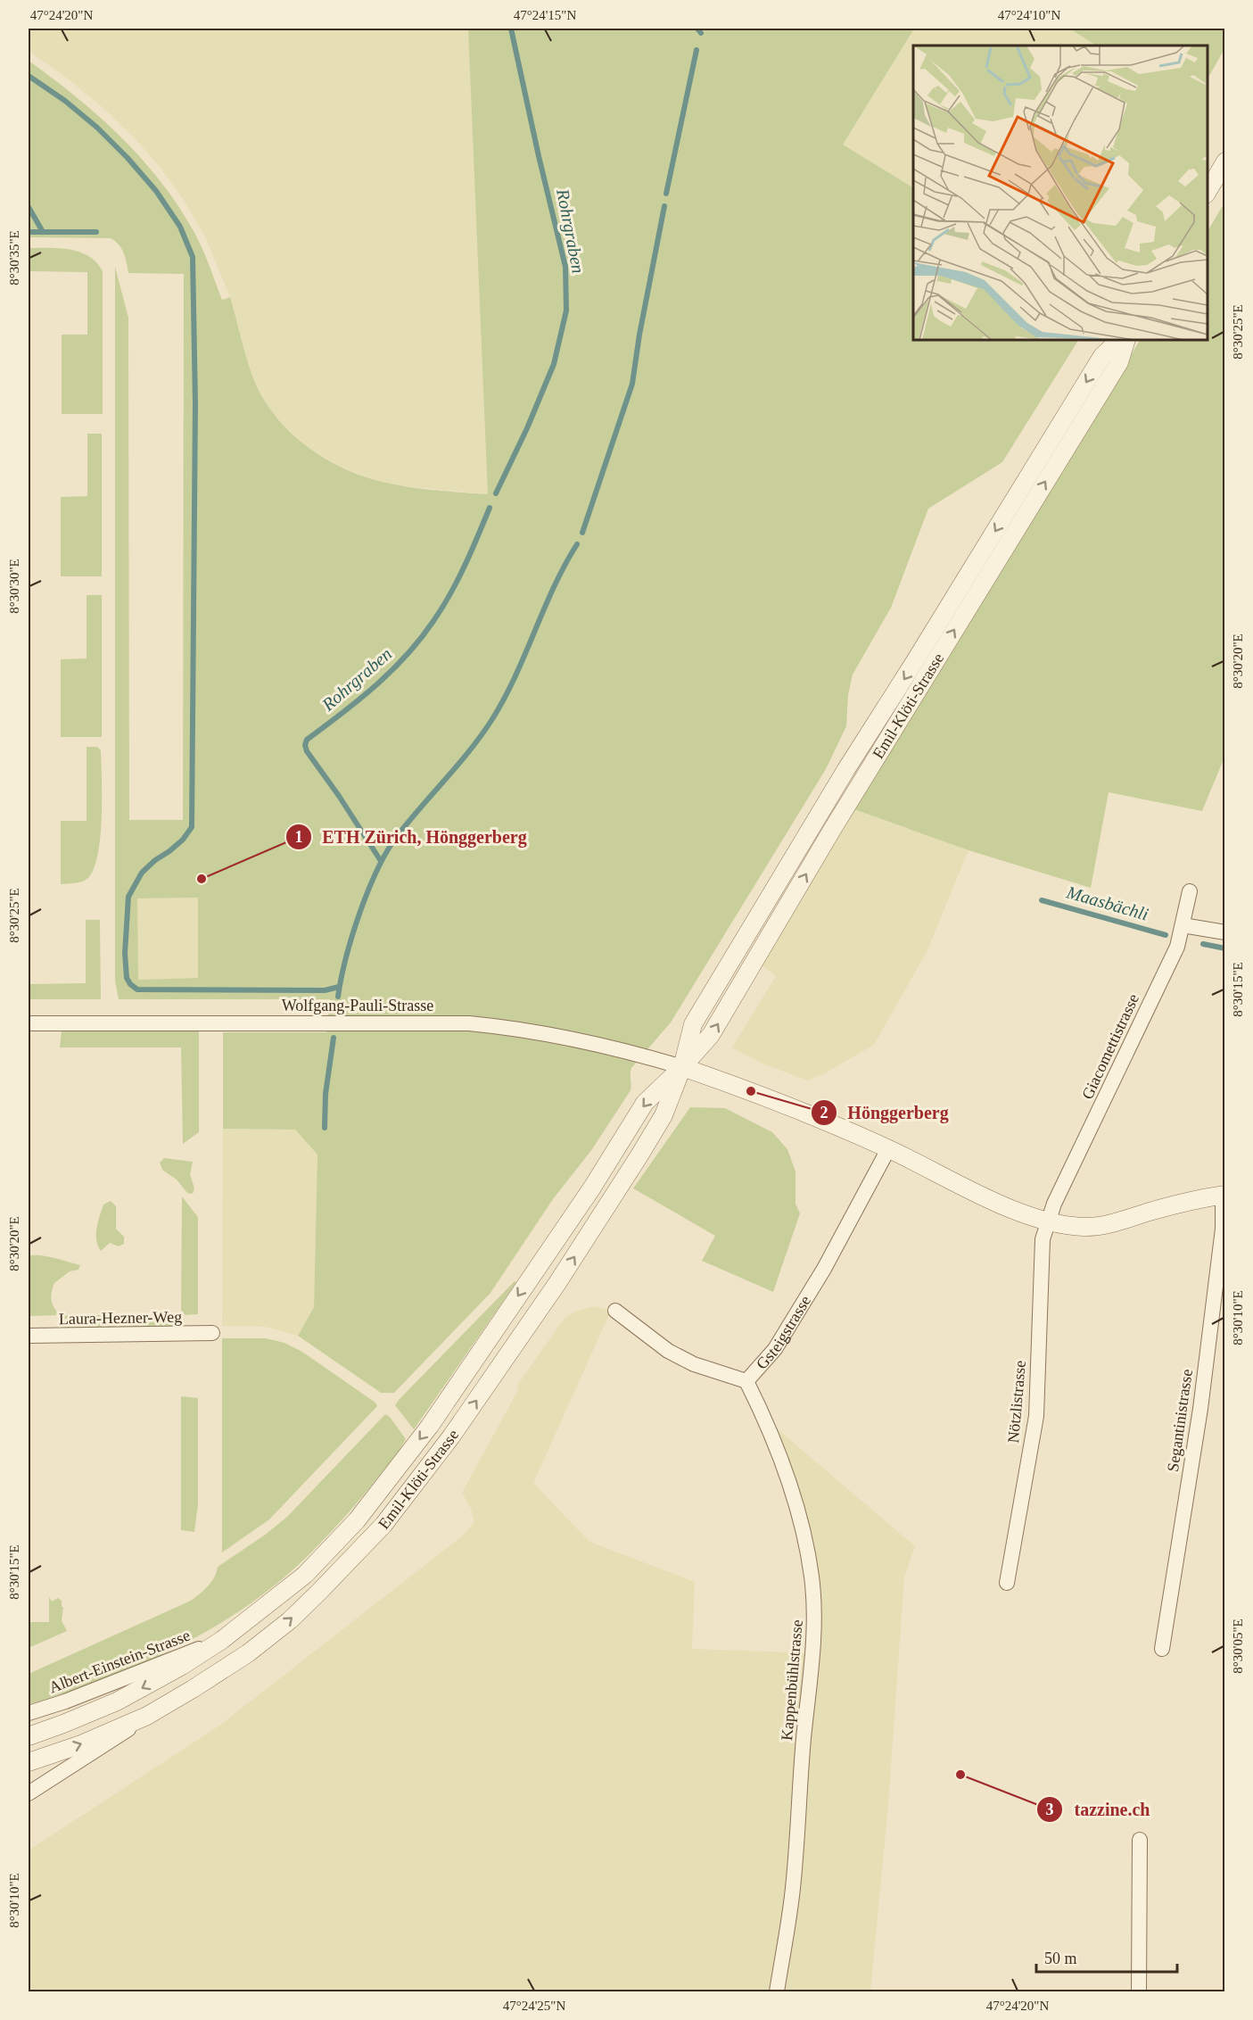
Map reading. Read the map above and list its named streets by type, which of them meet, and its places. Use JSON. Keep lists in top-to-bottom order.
{
  "streets": {
    "street": [
      "Emil-Klöti-Strasse",
      "Wolfgang-Pauli-Strasse",
      "Giacomettistrasse",
      "Laura-Hezner-Weg",
      "Gsteigstrasse",
      "Nötzlistrasse",
      "Segantinistrasse",
      "Albert-Einstein-Strasse",
      "Kappenbühlstrasse"
    ]
  },
  "crossings": [
    ["Emil-Klöti-Strasse", "Wolfgang-Pauli-Strasse"],
    ["Emil-Klöti-Strasse", "Albert-Einstein-Strasse"],
    ["Giacomettistrasse", "Nötzlistrasse"],
    ["Gsteigstrasse", "Kappenbühlstrasse"]
  ],
  "water": ["Rohrgraben", "Maasbächli"],
  "places": ["ETH Zürich, Hönggerberg", "Hönggerberg", "tazzine.ch"],
  "scale_bar": "50 m",
  "coordinates": [
    "47°24'20\"N",
    "47°24'15\"N",
    "47°24'10\"N",
    "8°30'35\"E",
    "8°30'25\"E",
    "8°30'30\"E",
    "8°30'20\"E",
    "8°30'15\"E",
    "8°30'10\"E",
    "8°30'05\"E",
    "47°24'25\"N"
  ]
}
